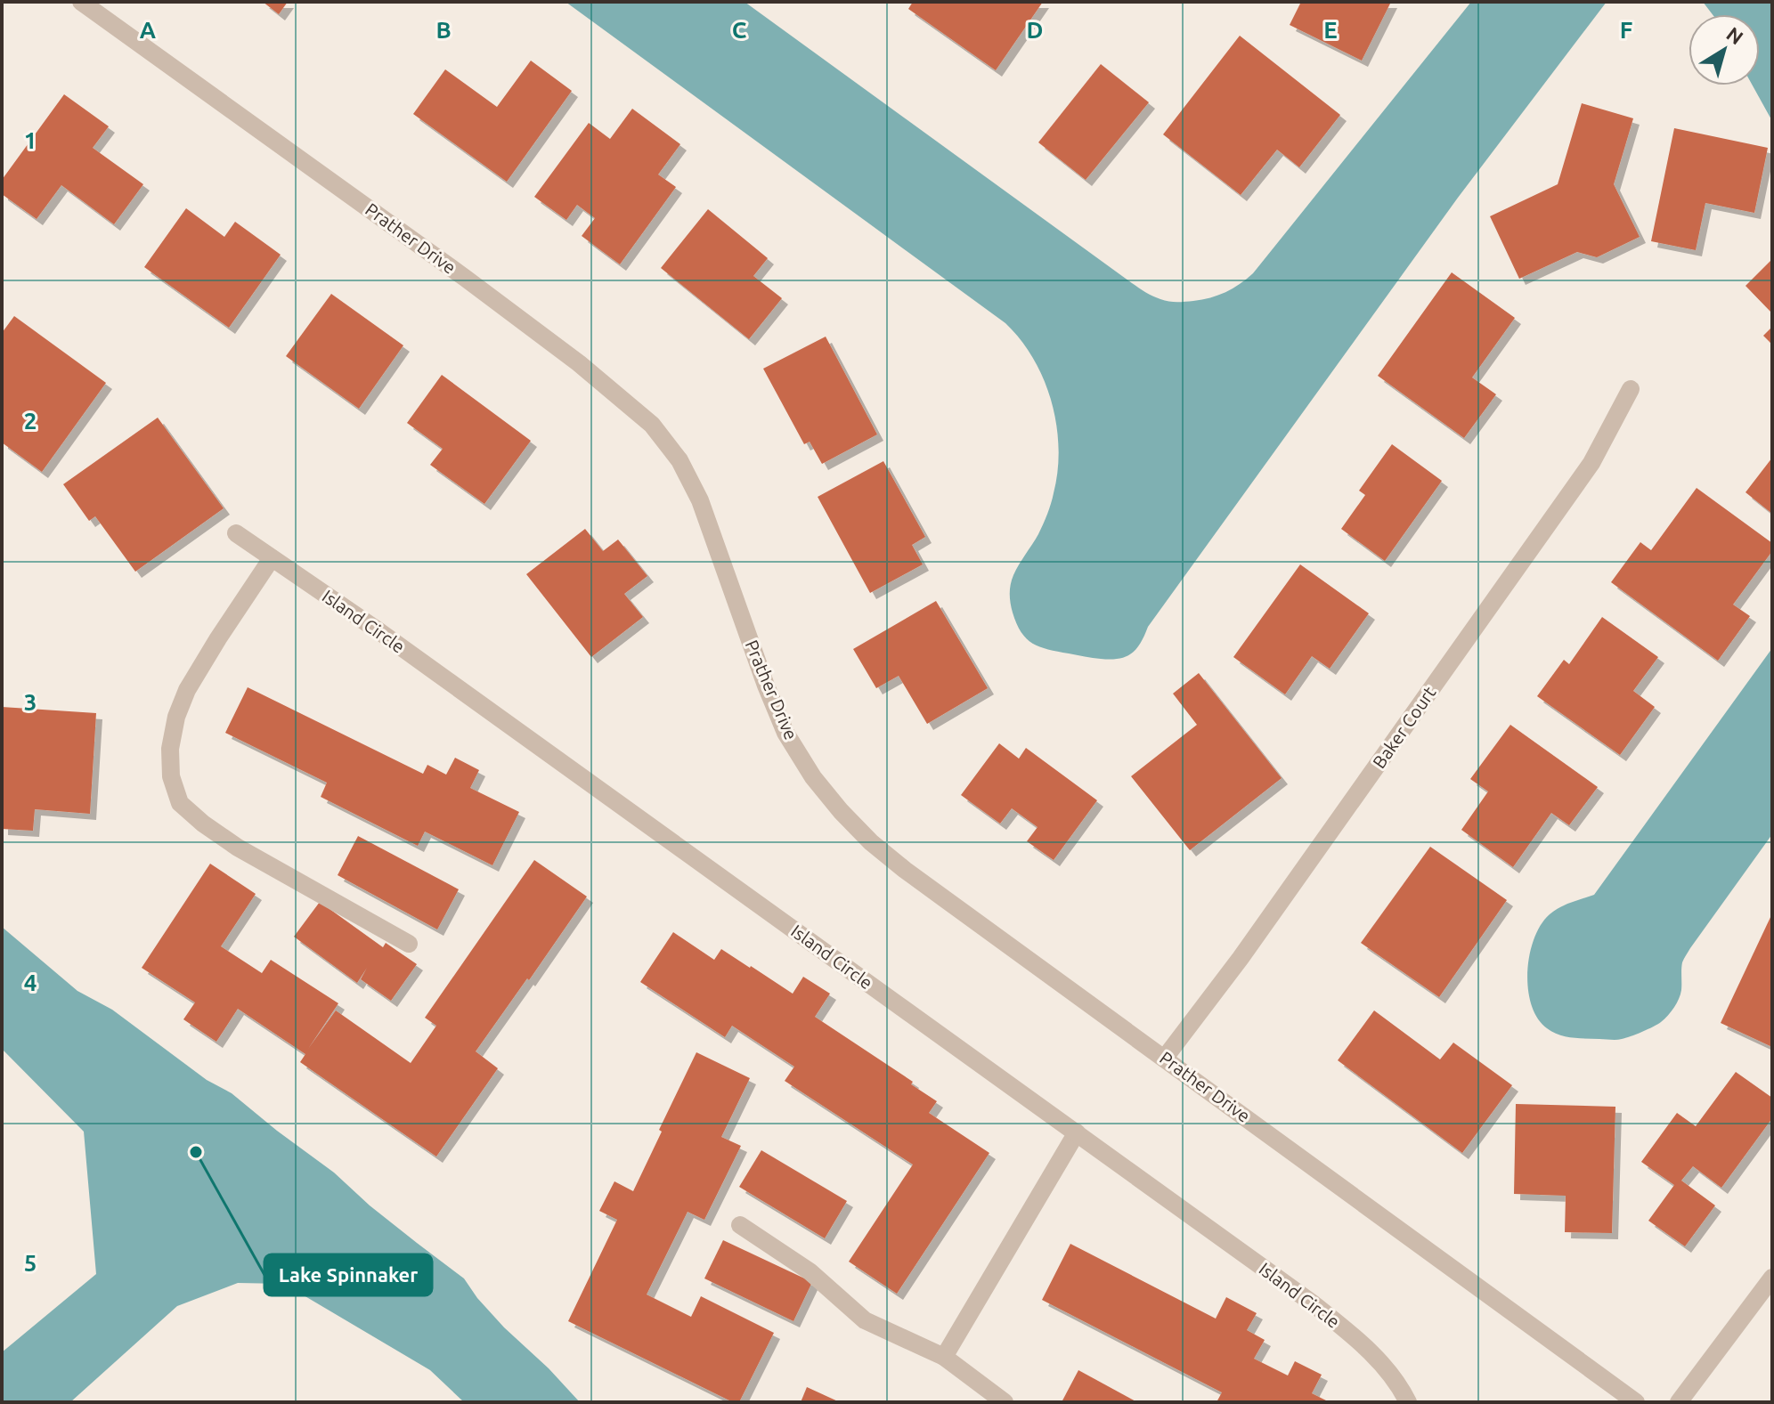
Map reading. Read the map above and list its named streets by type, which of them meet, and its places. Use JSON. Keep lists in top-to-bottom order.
{
  "streets": {
    "street": ["Prather Drive", "Island Circle", "Baker Court"]
  },
  "crossings": [
    ["Prather Drive", "Baker Court"]
  ],
  "places": ["Lake Spinnaker"],
  "north": "top right",
  "grid": {
    "columns": [
      "A",
      "B",
      "C",
      "D",
      "E",
      "F"
    ],
    "rows": [
      "1",
      "2",
      "3",
      "4",
      "5"
    ]
  }
}
